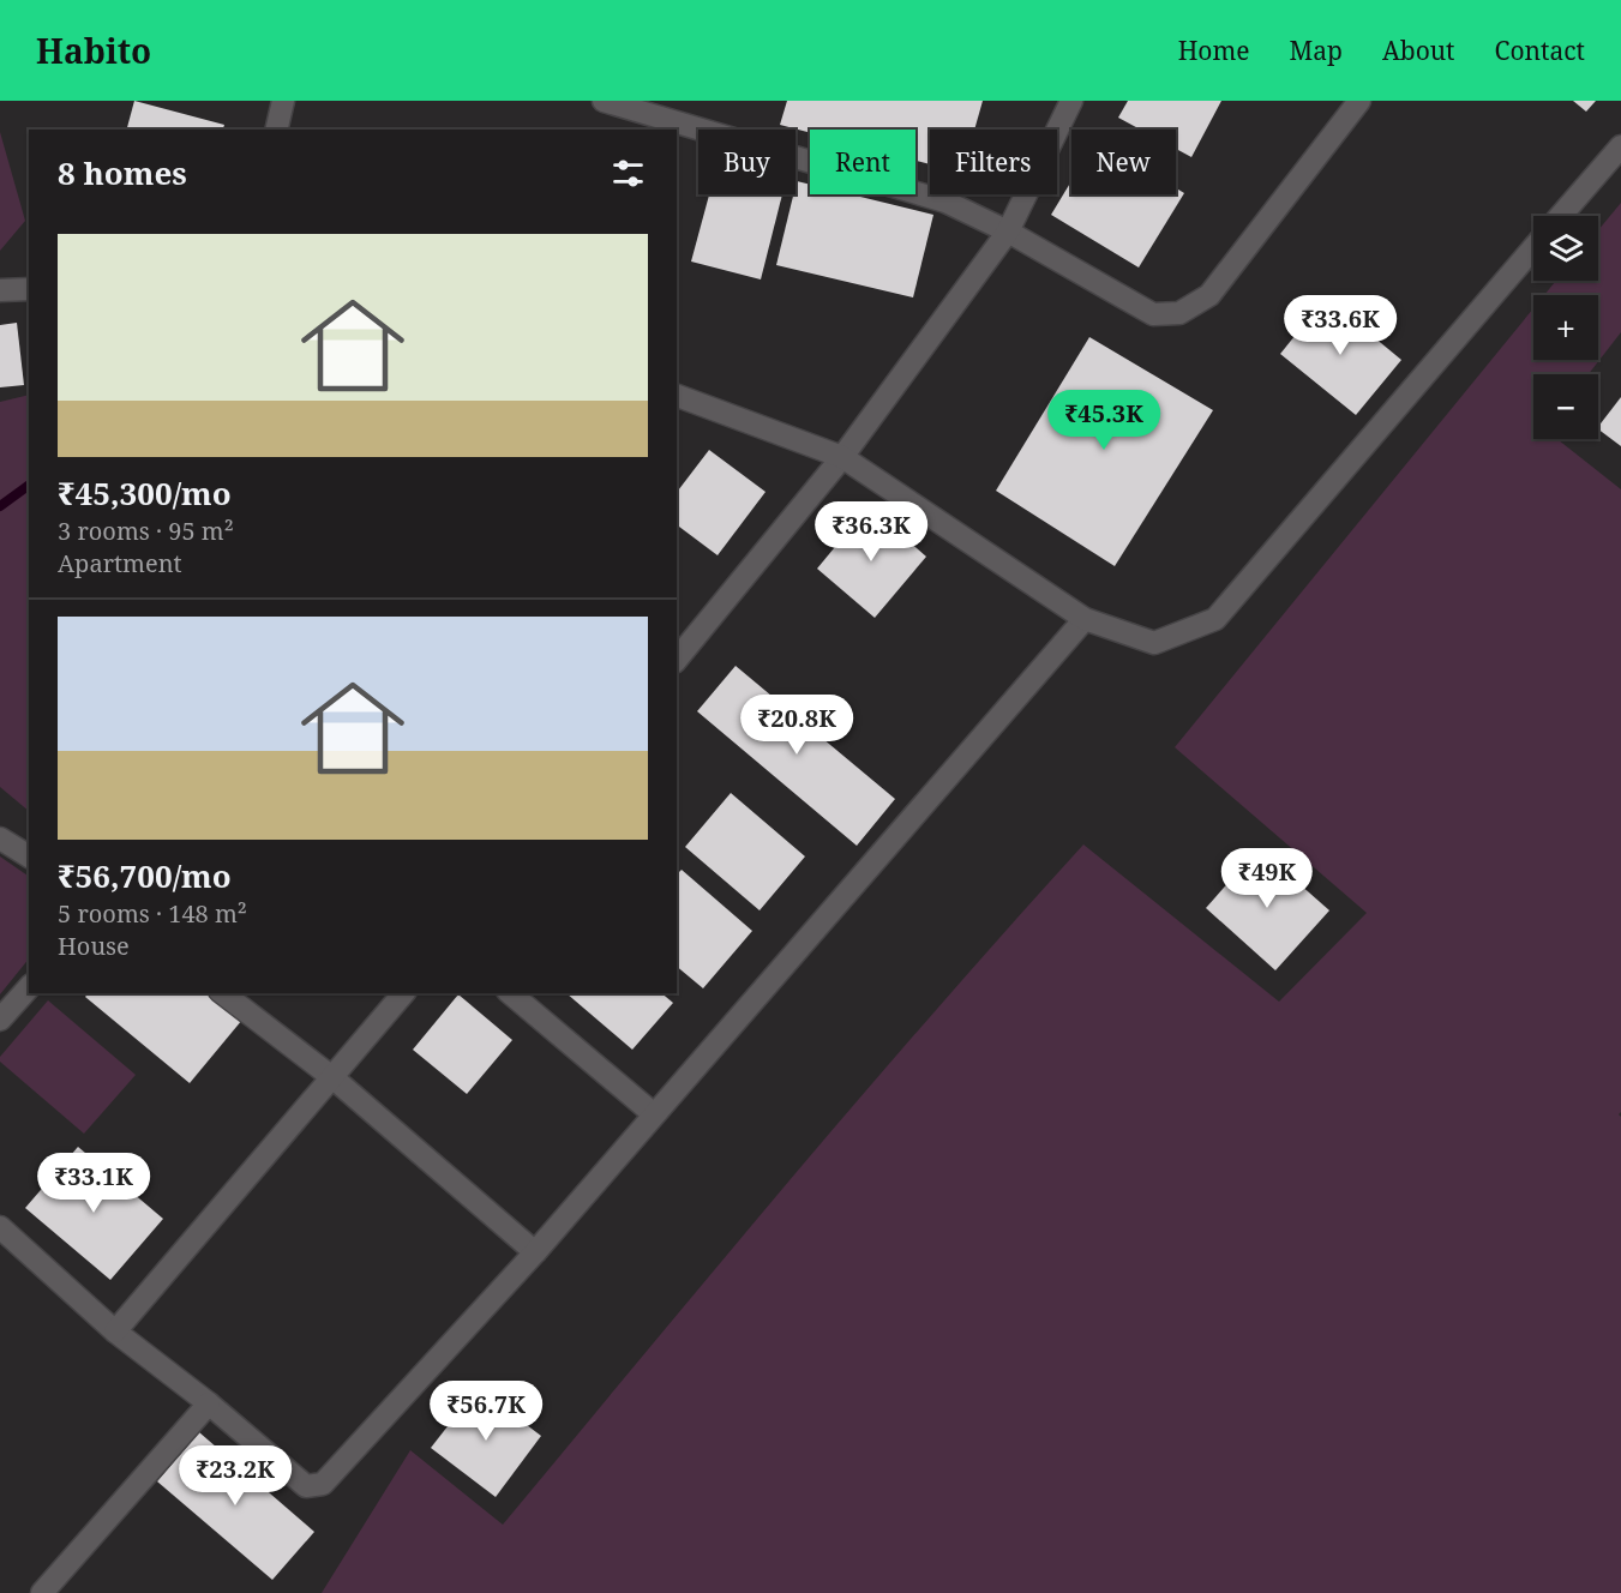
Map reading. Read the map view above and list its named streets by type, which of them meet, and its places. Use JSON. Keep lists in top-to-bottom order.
{
  "page": {
    "header": "Habito",
    "nav": [
      "Home",
      "Map",
      "About",
      "Contact"
    ],
    "chip": [
      "Buy",
      "Rent",
      "Filters",
      "New"
    ],
    "heading": "8 homes",
    "map_buttons": ["+", "−"],
    "list": [
      {
        "name": "₹45,300/mo",
        "note": "3 rooms · 95 m² · Apartment"
      },
      {
        "name": "₹56,700/mo",
        "note": "5 rooms · 148 m² · House"
      }
    ],
    "price": [
      "₹33.6K",
      "₹45.3K",
      "₹36.3K",
      "₹20.8K",
      "₹49K",
      "₹33.1K",
      "₹56.7K",
      "₹23.2K"
    ]
  }
}
